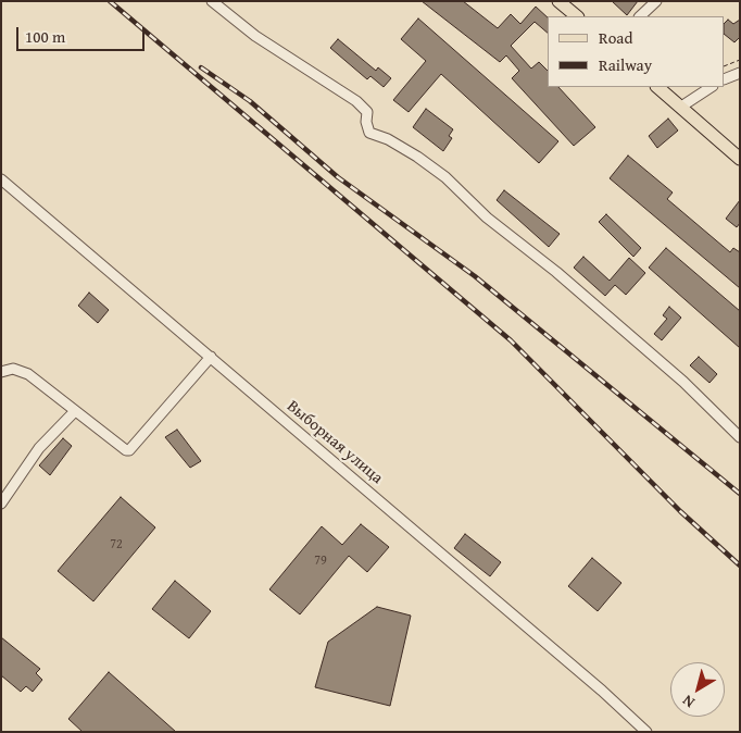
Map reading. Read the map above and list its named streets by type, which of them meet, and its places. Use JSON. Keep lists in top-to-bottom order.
{
  "streets": {
    "street": ["Выборная улица"]
  },
  "house_numbers": ["72", "79"],
  "legend": ["Road", "Railway"],
  "scale_bar": "100 m",
  "north": "bottom left"
}
